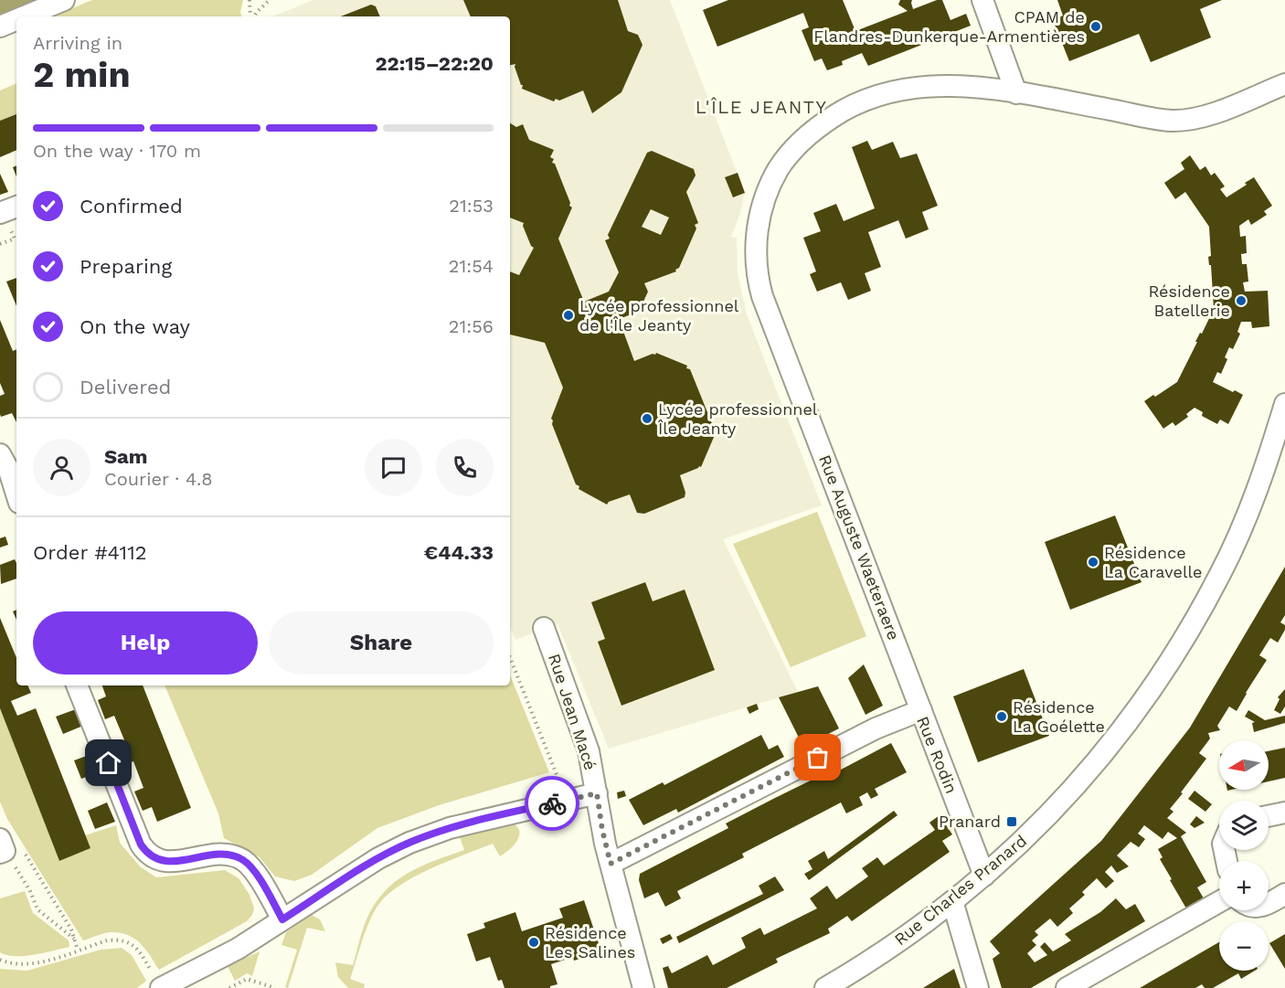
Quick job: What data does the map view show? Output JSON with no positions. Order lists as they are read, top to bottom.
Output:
{
  "streets": {
    "street": [
      "Rue Auguste Waeteraere",
      "Rue Jean Macé",
      "Rue Rodin",
      "Rue Charles Pranard"
    ]
  },
  "crossings": [
    ["Rue Auguste Waeteraere", "Rue Rodin"],
    ["Rue Jean Macé", "Rue Rodin"],
    ["Rue Rodin", "Rue Charles Pranard"]
  ],
  "districts": ["L'ÎLE JEANTY"],
  "places": {
    "other": [
      "CPAM de Flandres-Dunkerque-Armentières",
      "Résidence Batellerie",
      "Lycée professionnel de l'Île Jeanty",
      "Lycée professionnel Île Jeanty",
      "Résidence La Caravelle",
      "Résidence La Goélette",
      "Résidence Les Salines"
    ],
    "transit": ["Pranard"]
  },
  "north": "left",
  "page": {
    "heading": ["2 min", "Arriving in", "22:15–22:20"],
    "panel": [
      "Sam",
      "Courier · 4.8",
      "Order #4112",
      "€44.33"
    ],
    "bar": "On the way · 170 m",
    "list": [
      ["Confirmed", "21:53"],
      ["Preparing", "21:54"],
      ["On the way", "21:56"],
      "Delivered"
    ],
    "buttons": ["Help", "Share"],
    "map_buttons": ["+", "−"]
  }
}
